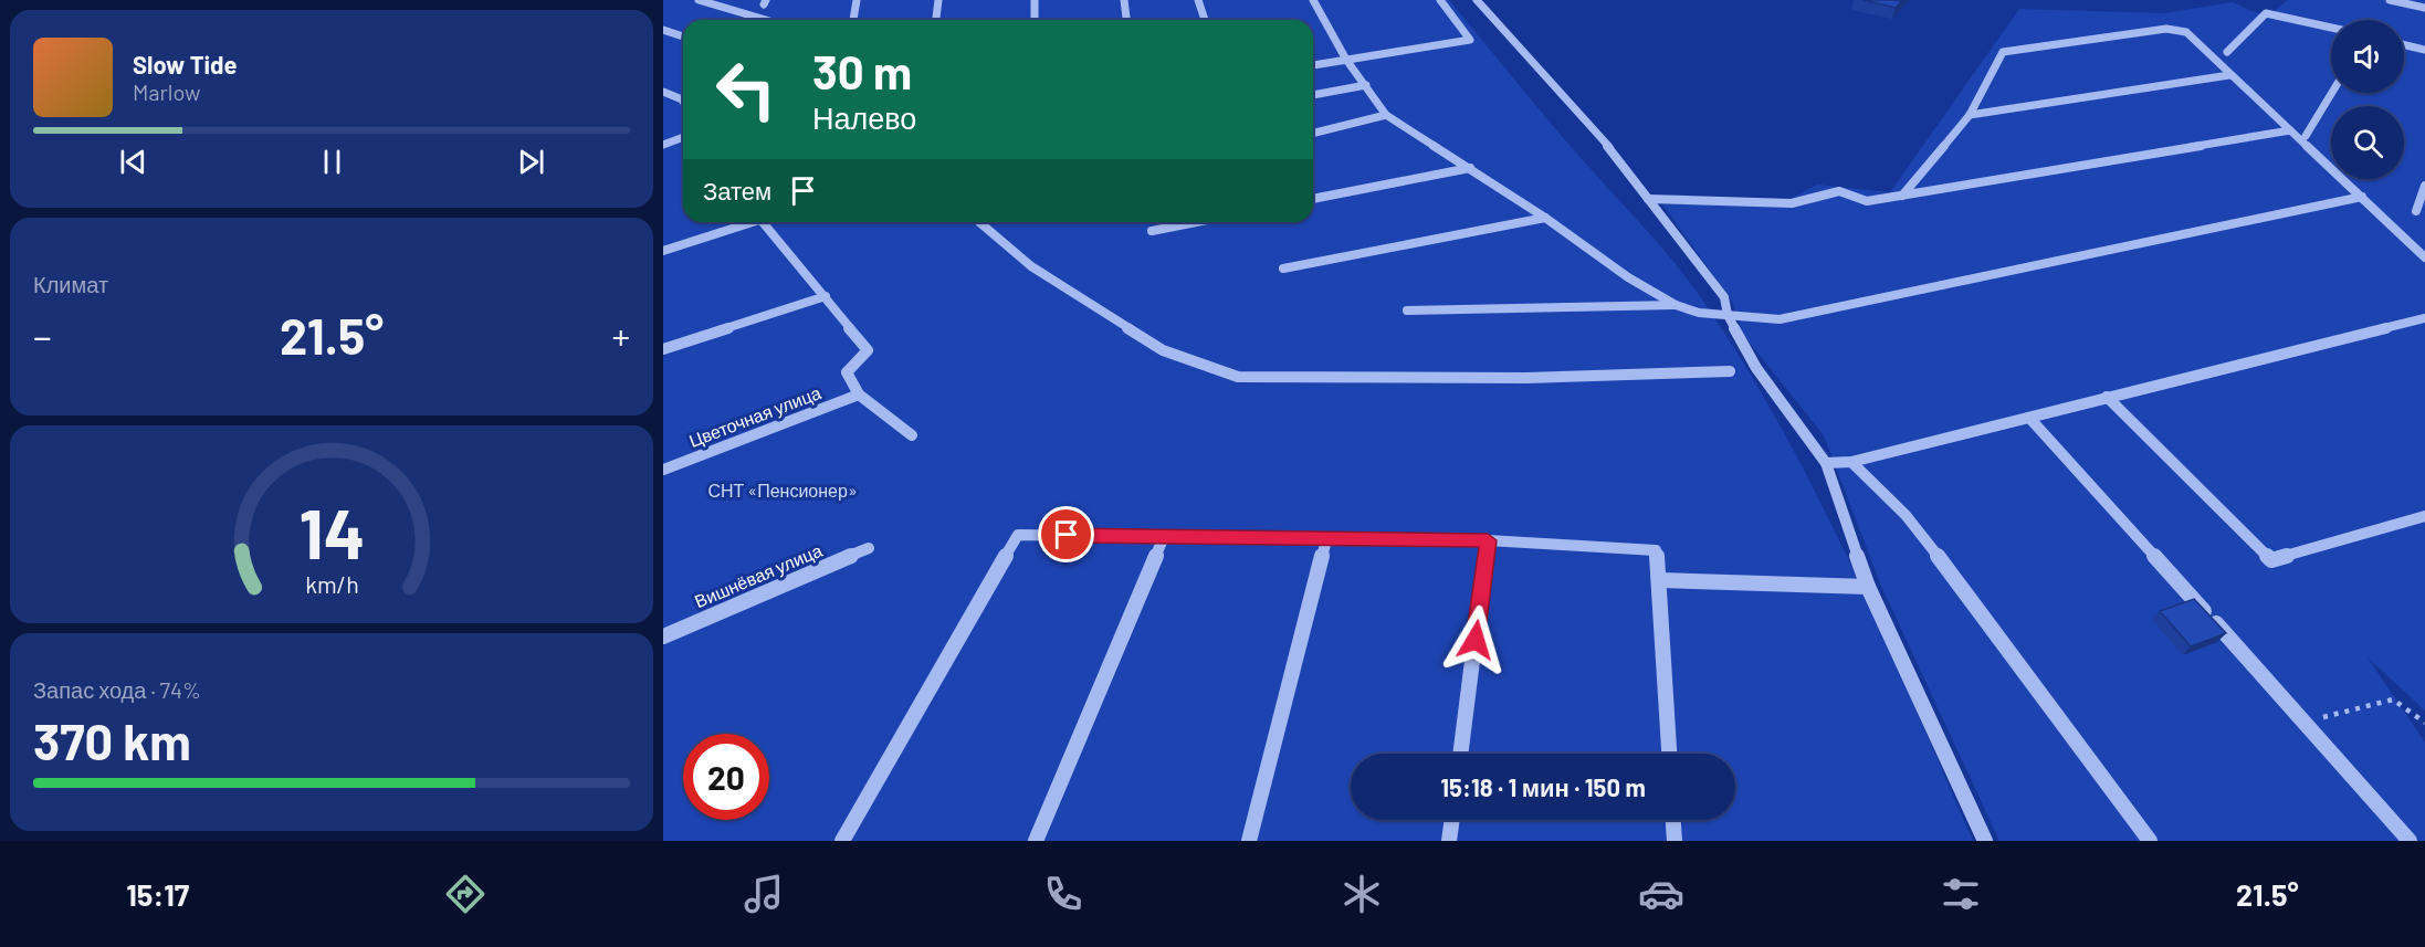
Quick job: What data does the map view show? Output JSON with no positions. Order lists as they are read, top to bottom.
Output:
{
  "streets": {
    "street": ["Цветочная улица", "Вишнёвая улица"]
  },
  "parks": ["СНТ «Пенсионер»"],
  "page": {
    "turn": ["30 m", "Налево"],
    "song": ["Slow Tide", "Marlow"],
    "then": "Затем",
    "tile": [
      "Климат",
      ["Запас хода · 74%", "370 km"]
    ],
    "heat": ["−", "21.5°", "+"],
    "limit": "20",
    "trip": "15:18 · 1 мин · 150 m",
    "tabs": ["15:17", "21.5°"],
    "gauge": ["14", "km/h"]
  }
}
